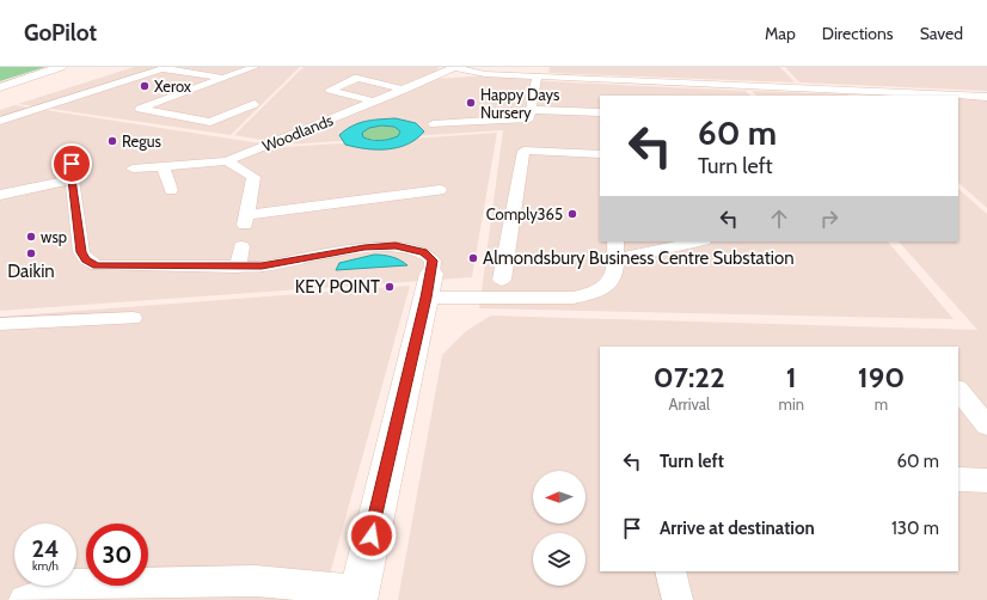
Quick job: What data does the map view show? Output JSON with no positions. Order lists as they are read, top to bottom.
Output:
{
  "streets": {
    "lane": ["Woodlands"]
  },
  "places": [
    "Xerox",
    "Happy Days Nursery",
    "Regus",
    "Comply365",
    "wsp",
    "Daikin",
    "Almondsbury Business Centre Substation",
    "KEY POINT"
  ],
  "north": "left",
  "page": {
    "header": "GoPilot",
    "nav": ["Map", "Directions", "Saved"],
    "turn": ["60 m", "Turn left"],
    "eta": [
      "07:22",
      "Arrival",
      "1",
      "min",
      "190",
      "m"
    ],
    "list": [
      {
        "name": "Turn left",
        "value": "60 m"
      },
      {
        "name": "Arrive at destination",
        "value": "130 m"
      }
    ],
    "speed": "24 km/h",
    "limit": "30"
  }
}
